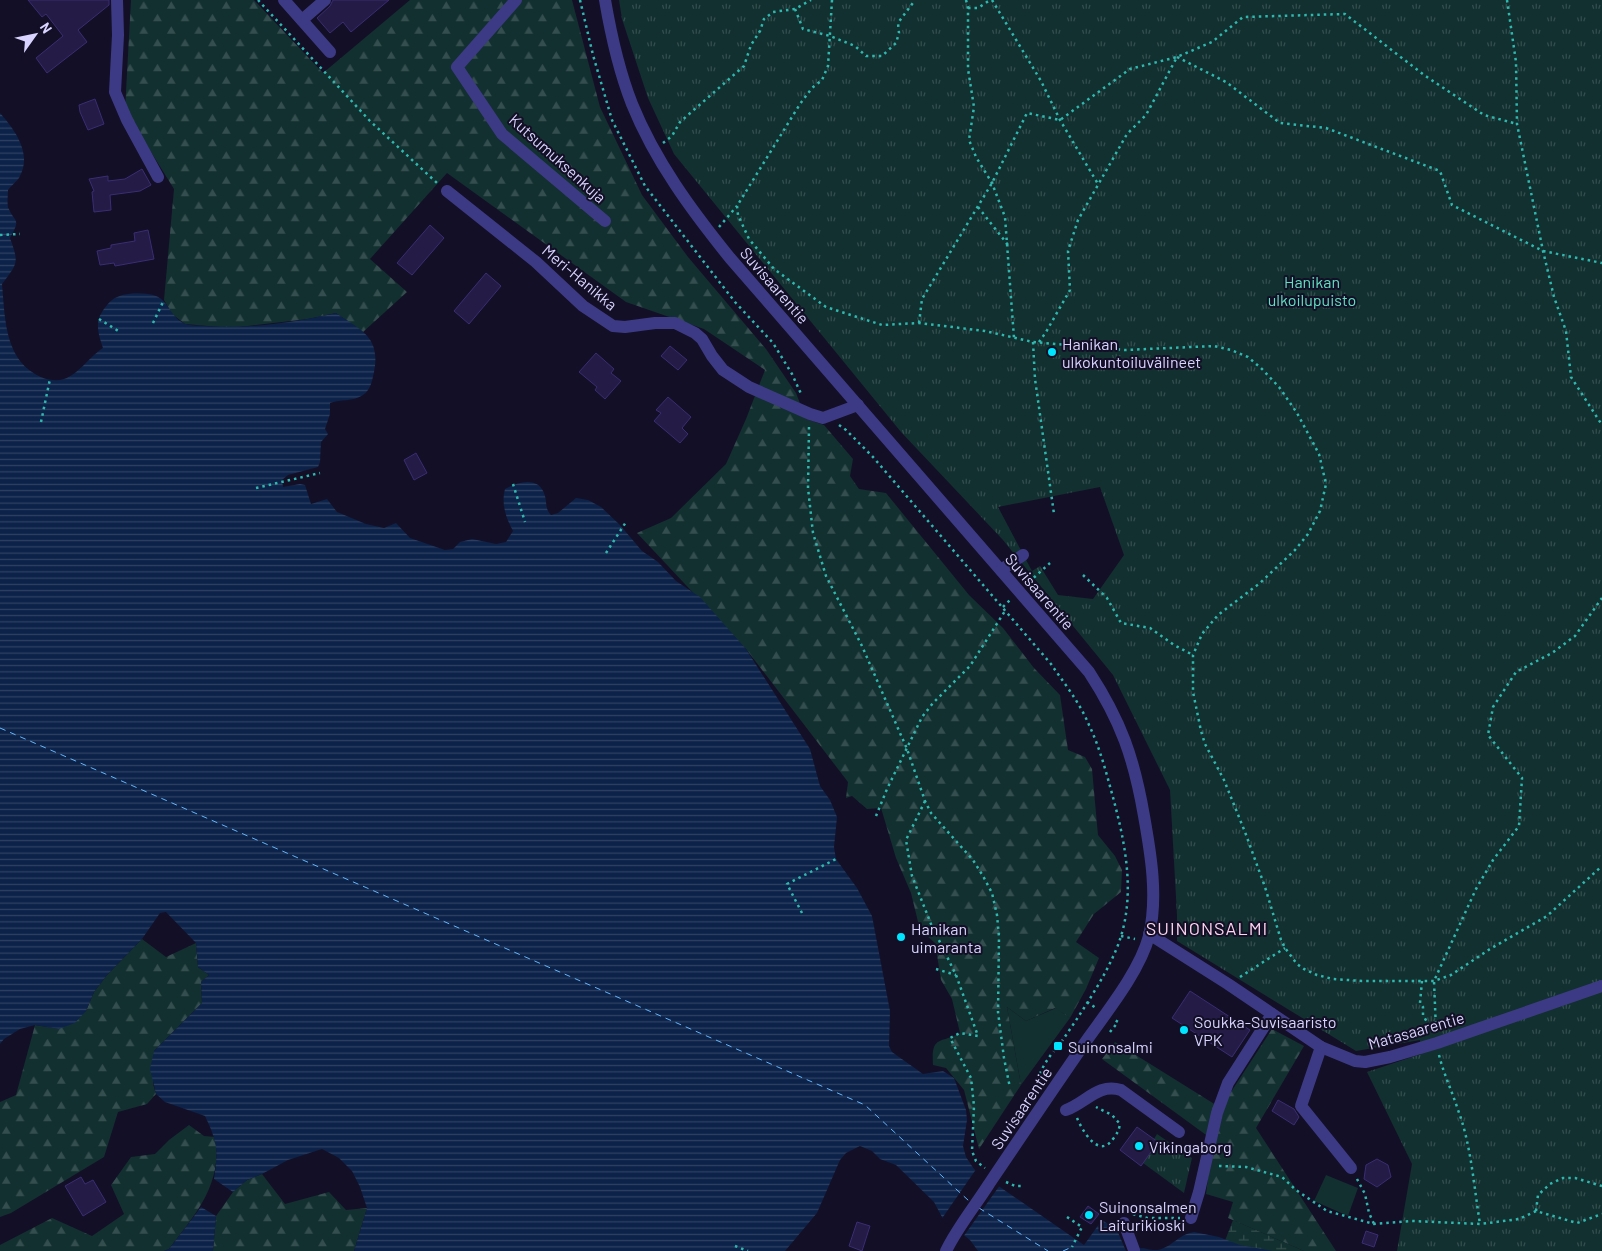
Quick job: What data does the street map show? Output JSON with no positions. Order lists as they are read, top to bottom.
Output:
{
  "streets": {
    "street": [
      "Kutsumuksenkuja",
      "Meri-Hanikka",
      "Suvisaarentie",
      "Matasaarentie"
    ]
  },
  "crossings": [
    ["Suvisaarentie", "Matasaarentie"]
  ],
  "districts": ["SUINONSALMI"],
  "parks": ["Hanikan ulkoilupuisto"],
  "places": {
    "other": [
      "Hanikan ulkokuntoiluvälineet",
      "Hanikan uimaranta",
      "Soukka-Suvisaaristo VPK",
      "Vikingaborg",
      "Suinonsalmen Laiturikioski"
    ],
    "transit": ["Suinonsalmi"]
  },
  "north": "top right"
}
